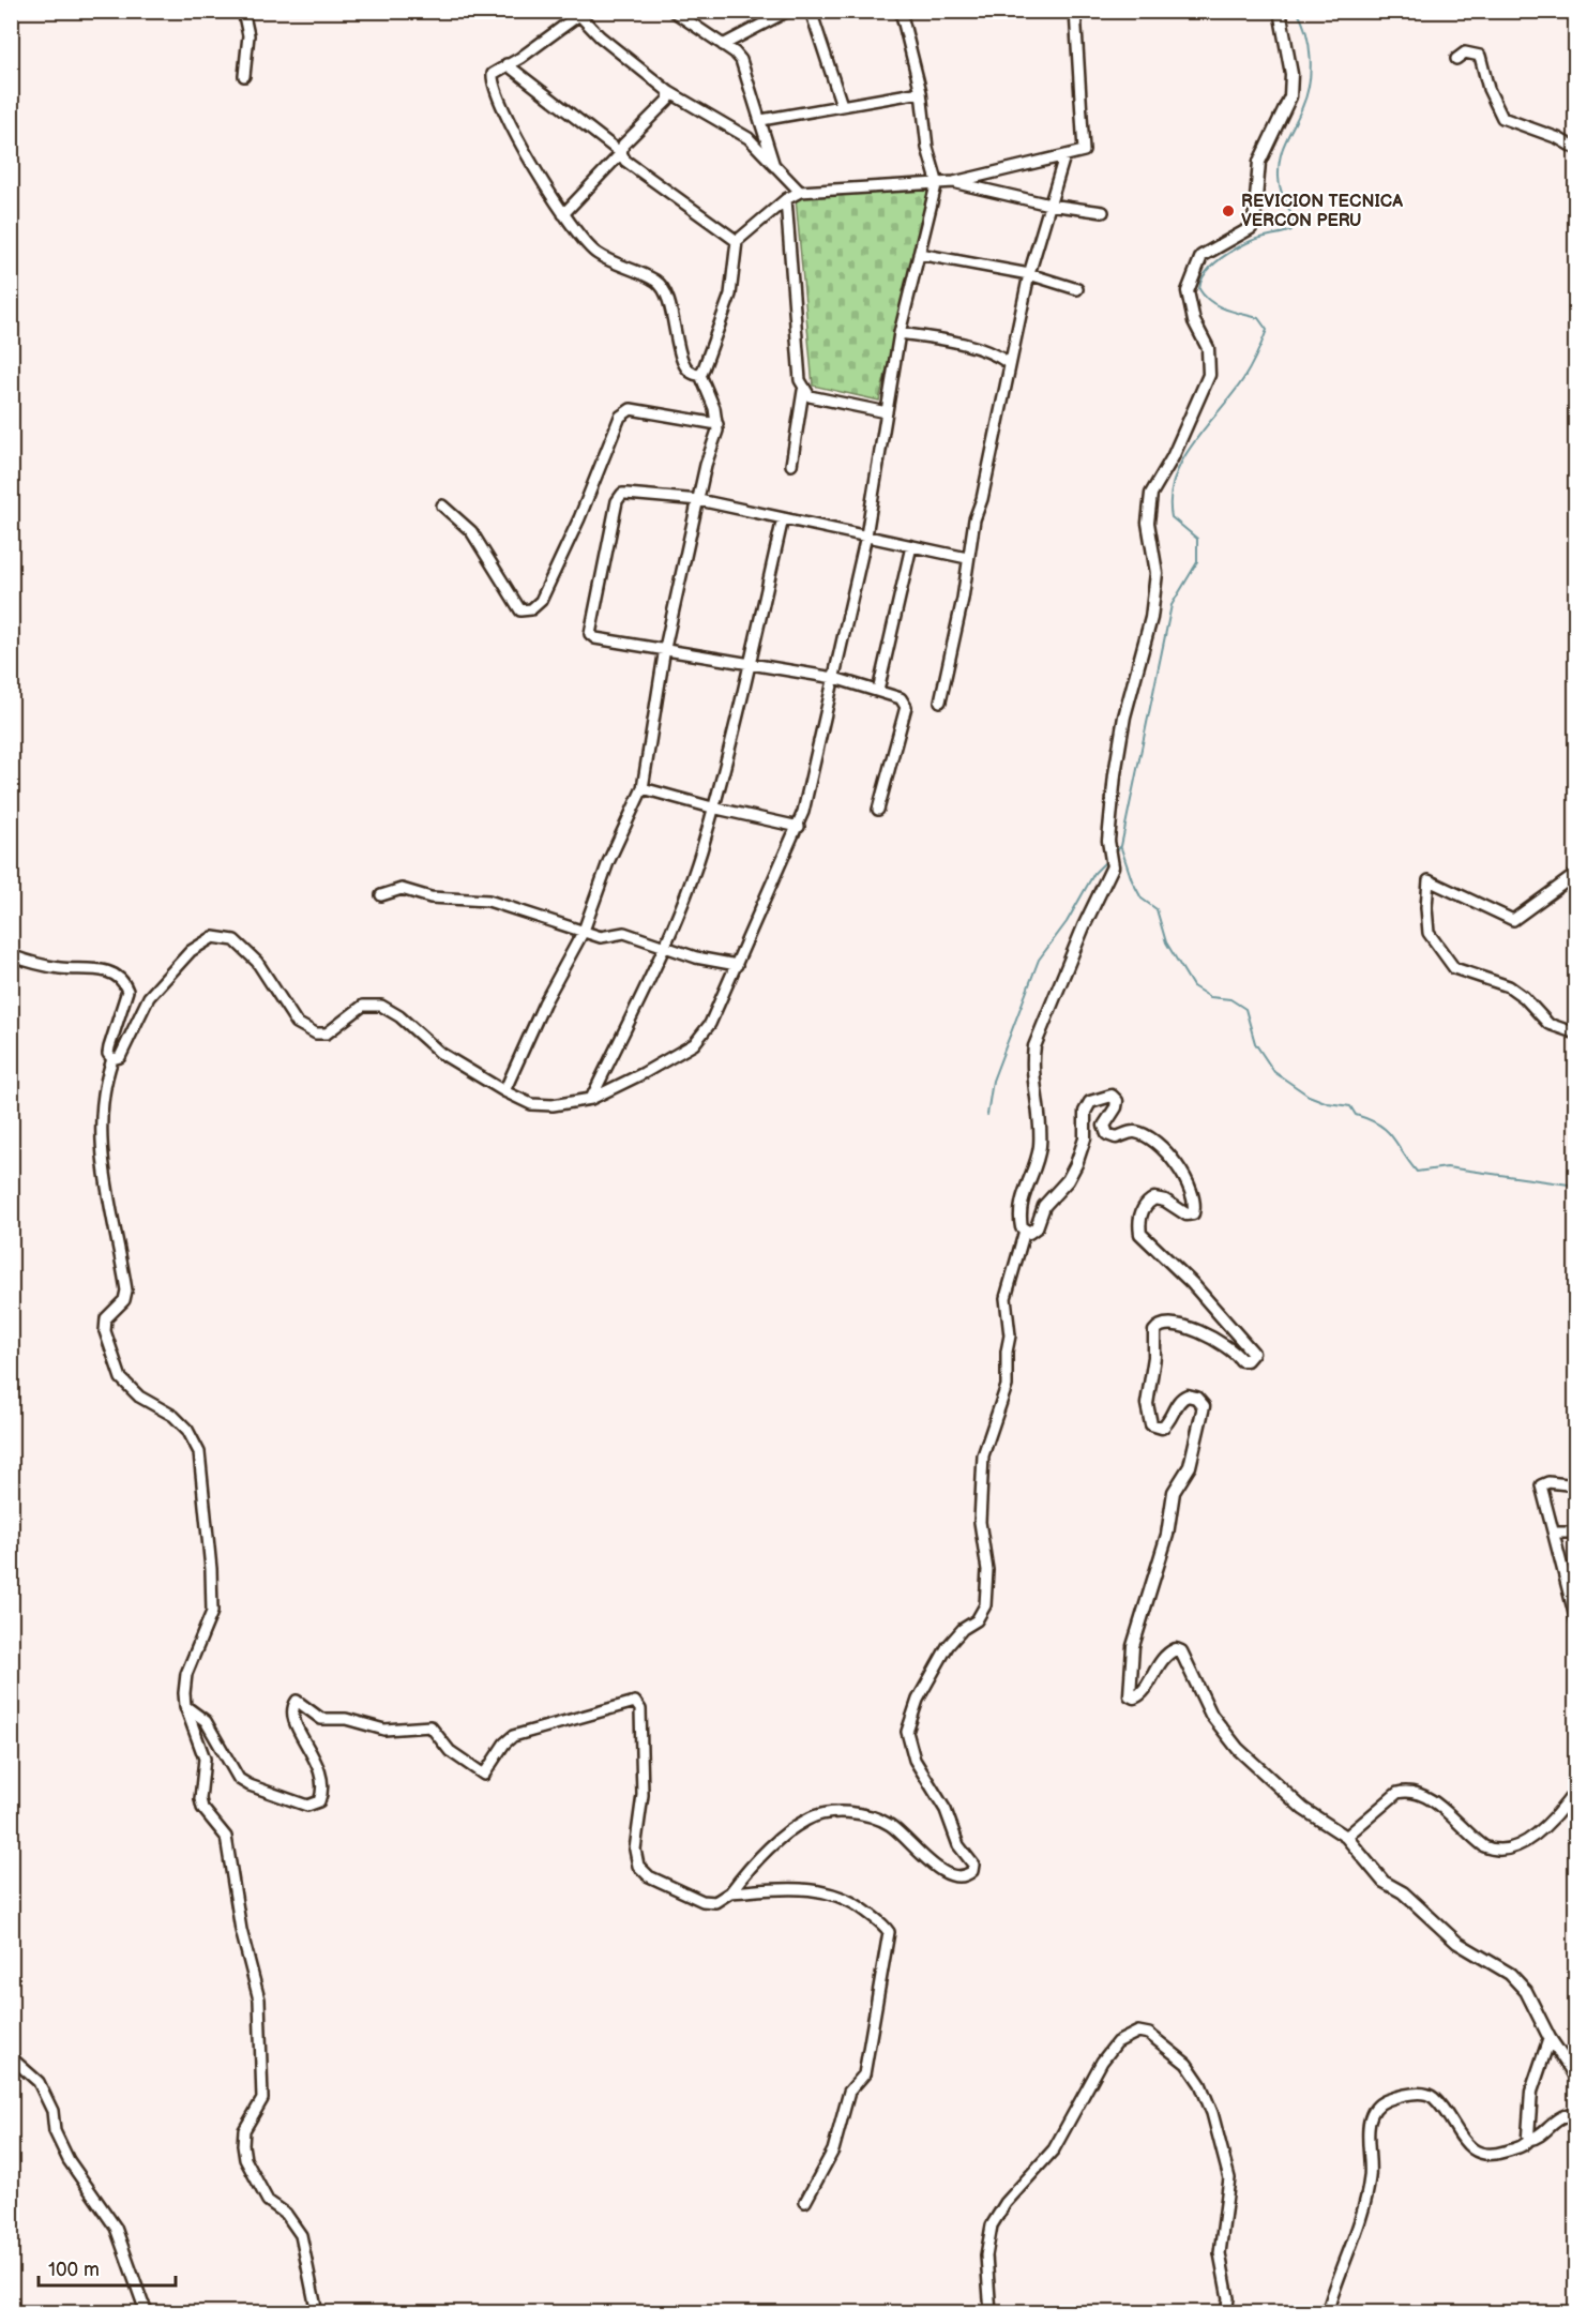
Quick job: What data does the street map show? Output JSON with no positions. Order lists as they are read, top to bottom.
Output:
{
  "places": ["REVICION TECNICA VERCON PERU"],
  "scale_bar": "100 m"
}
